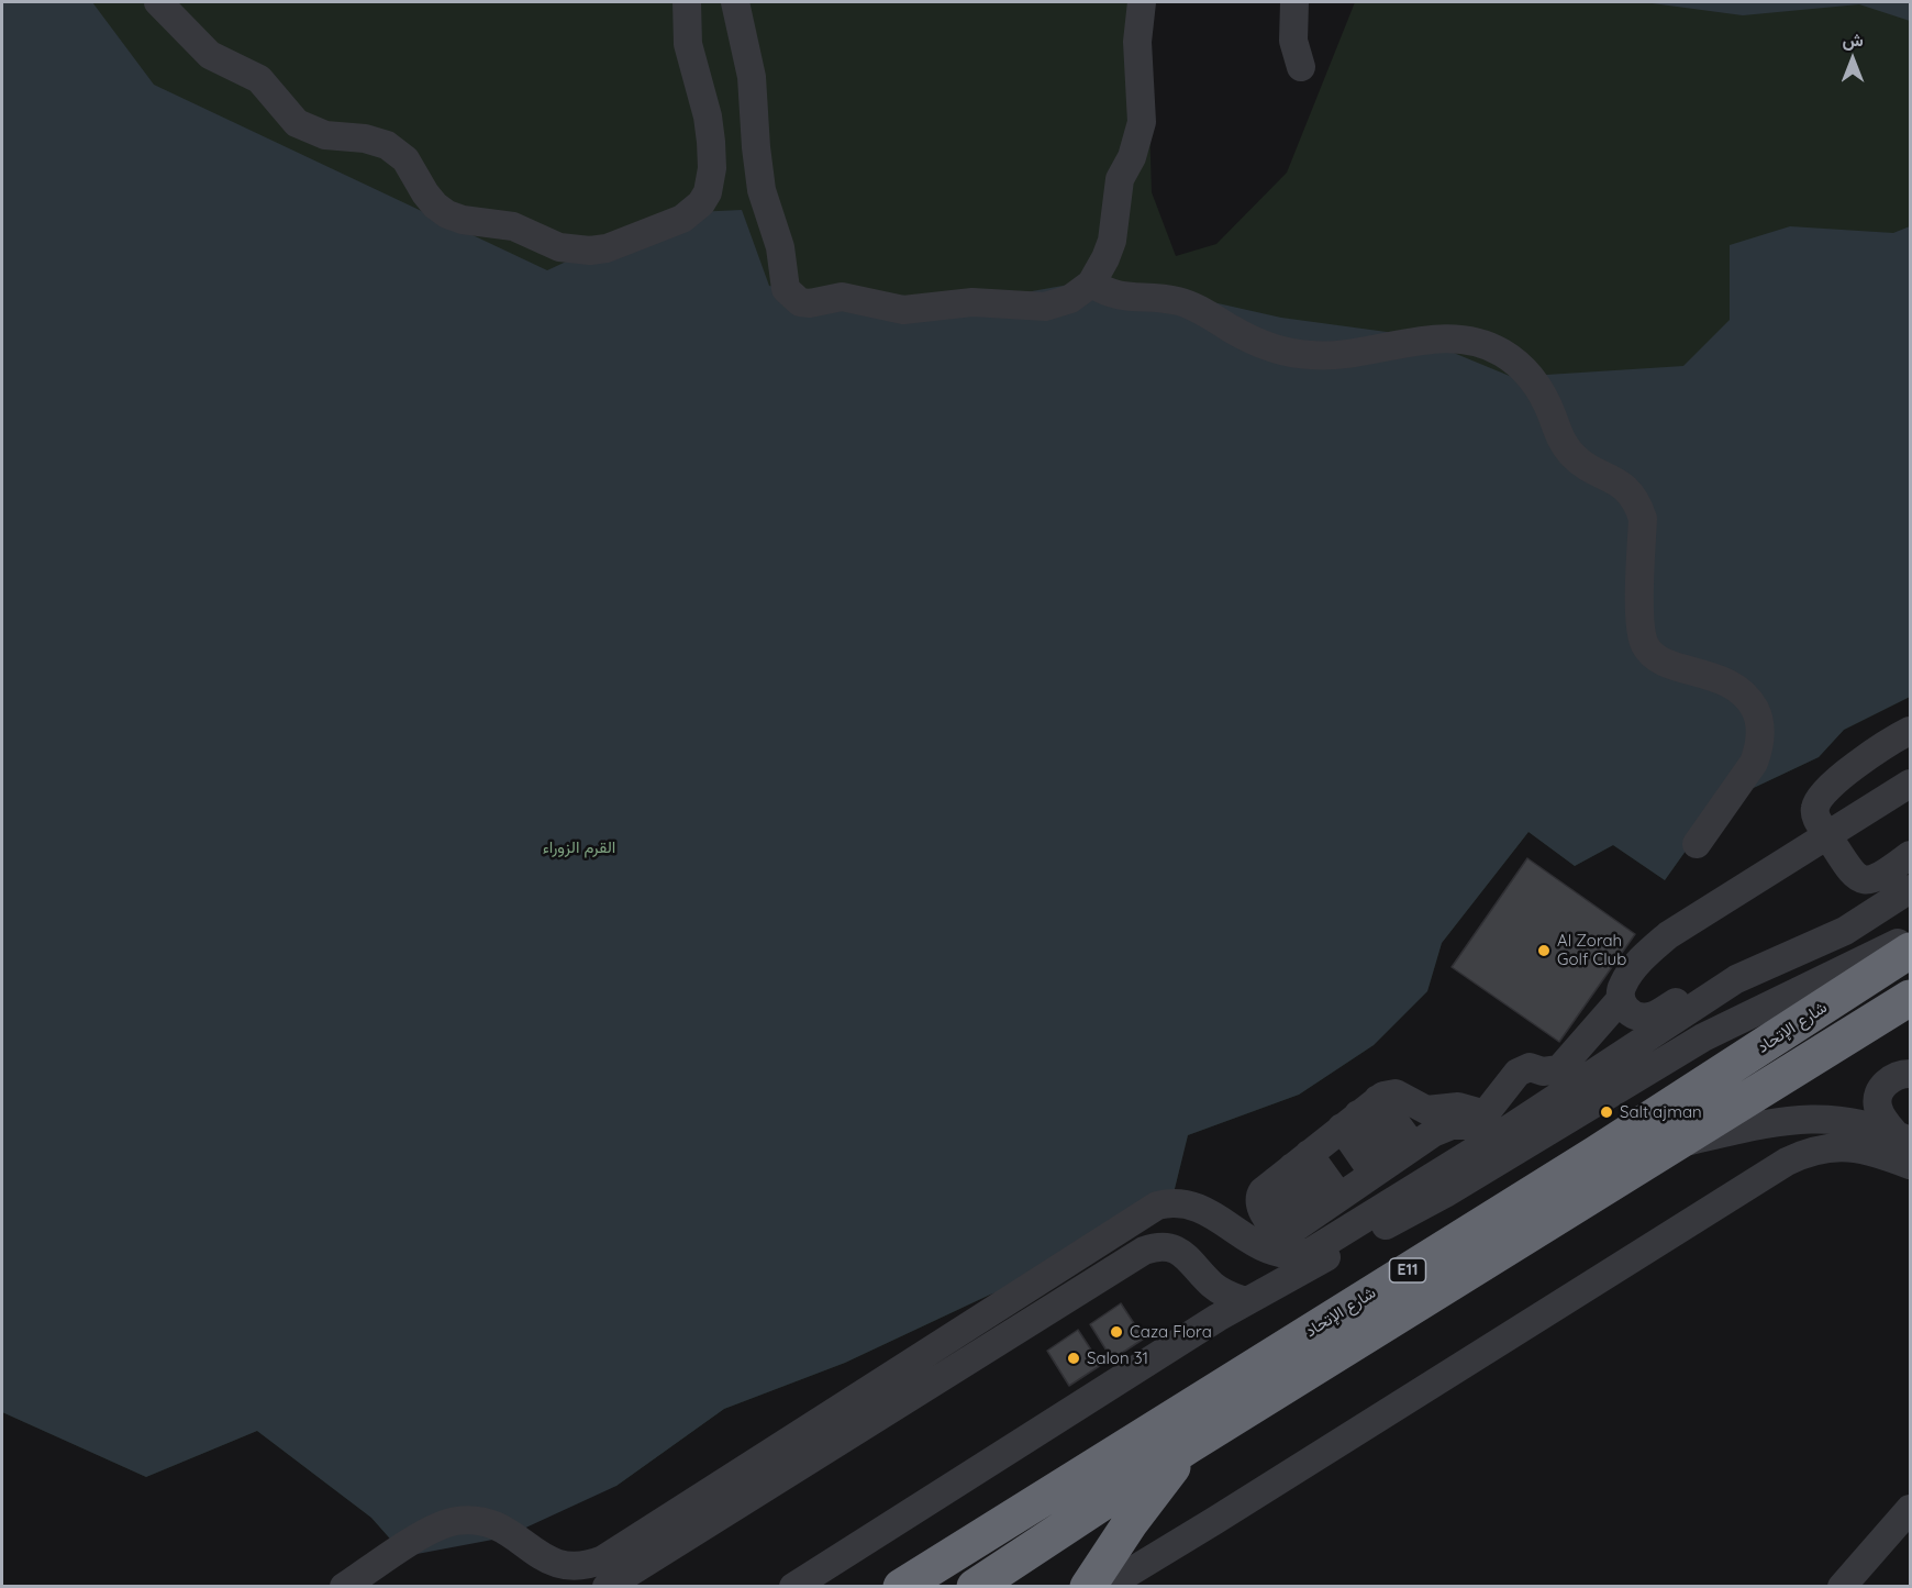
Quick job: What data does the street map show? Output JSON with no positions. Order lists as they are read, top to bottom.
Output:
{
  "streets": {
    "highway": ["شارع الإتحاد", "E11"]
  },
  "parks": ["القرم الزوراء"],
  "places": [
    "Al Zorah Golf Club",
    "Salt ajman",
    "Caza Flora",
    "Salon 31"
  ],
  "north": "top"
}
